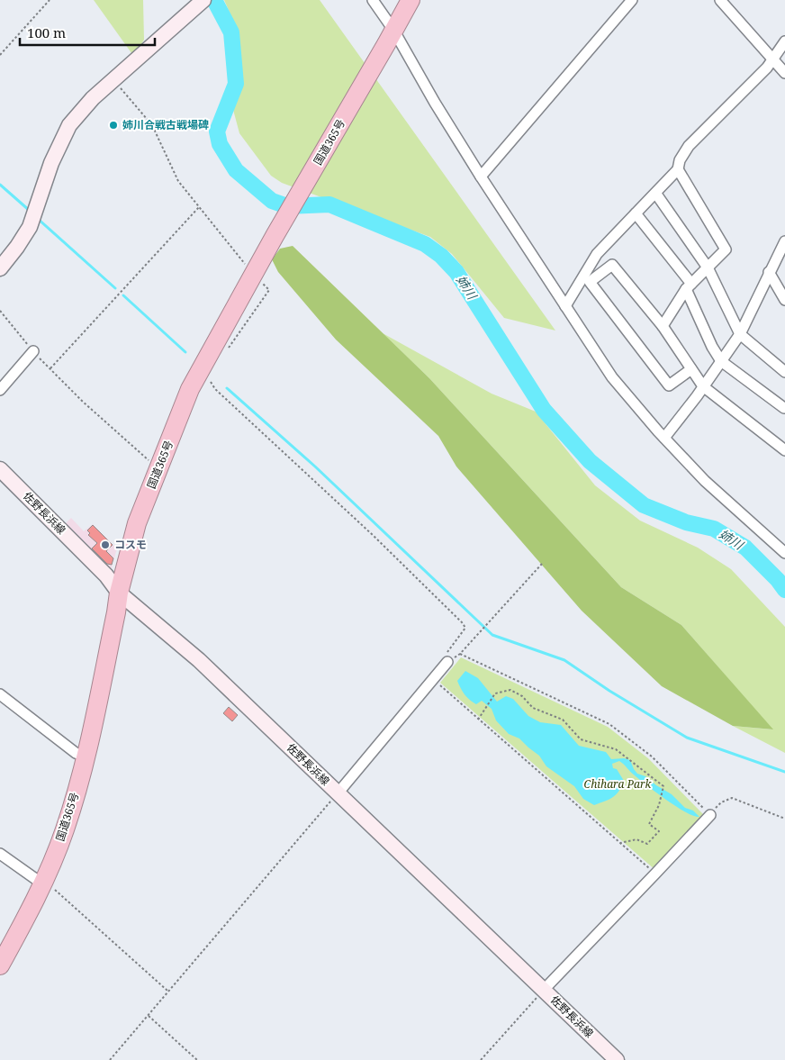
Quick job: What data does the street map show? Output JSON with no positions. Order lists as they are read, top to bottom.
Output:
{
  "streets": {
    "highway": ["国道365号"],
    "main road": ["佐野長浜線"]
  },
  "crossings": [
    ["国道365号", "佐野長浜線"]
  ],
  "water": ["姉川"],
  "parks": ["Chihara Park"],
  "places": ["姉川合戦古戦場碑", "コスモ"],
  "scale_bar": "100 m"
}
